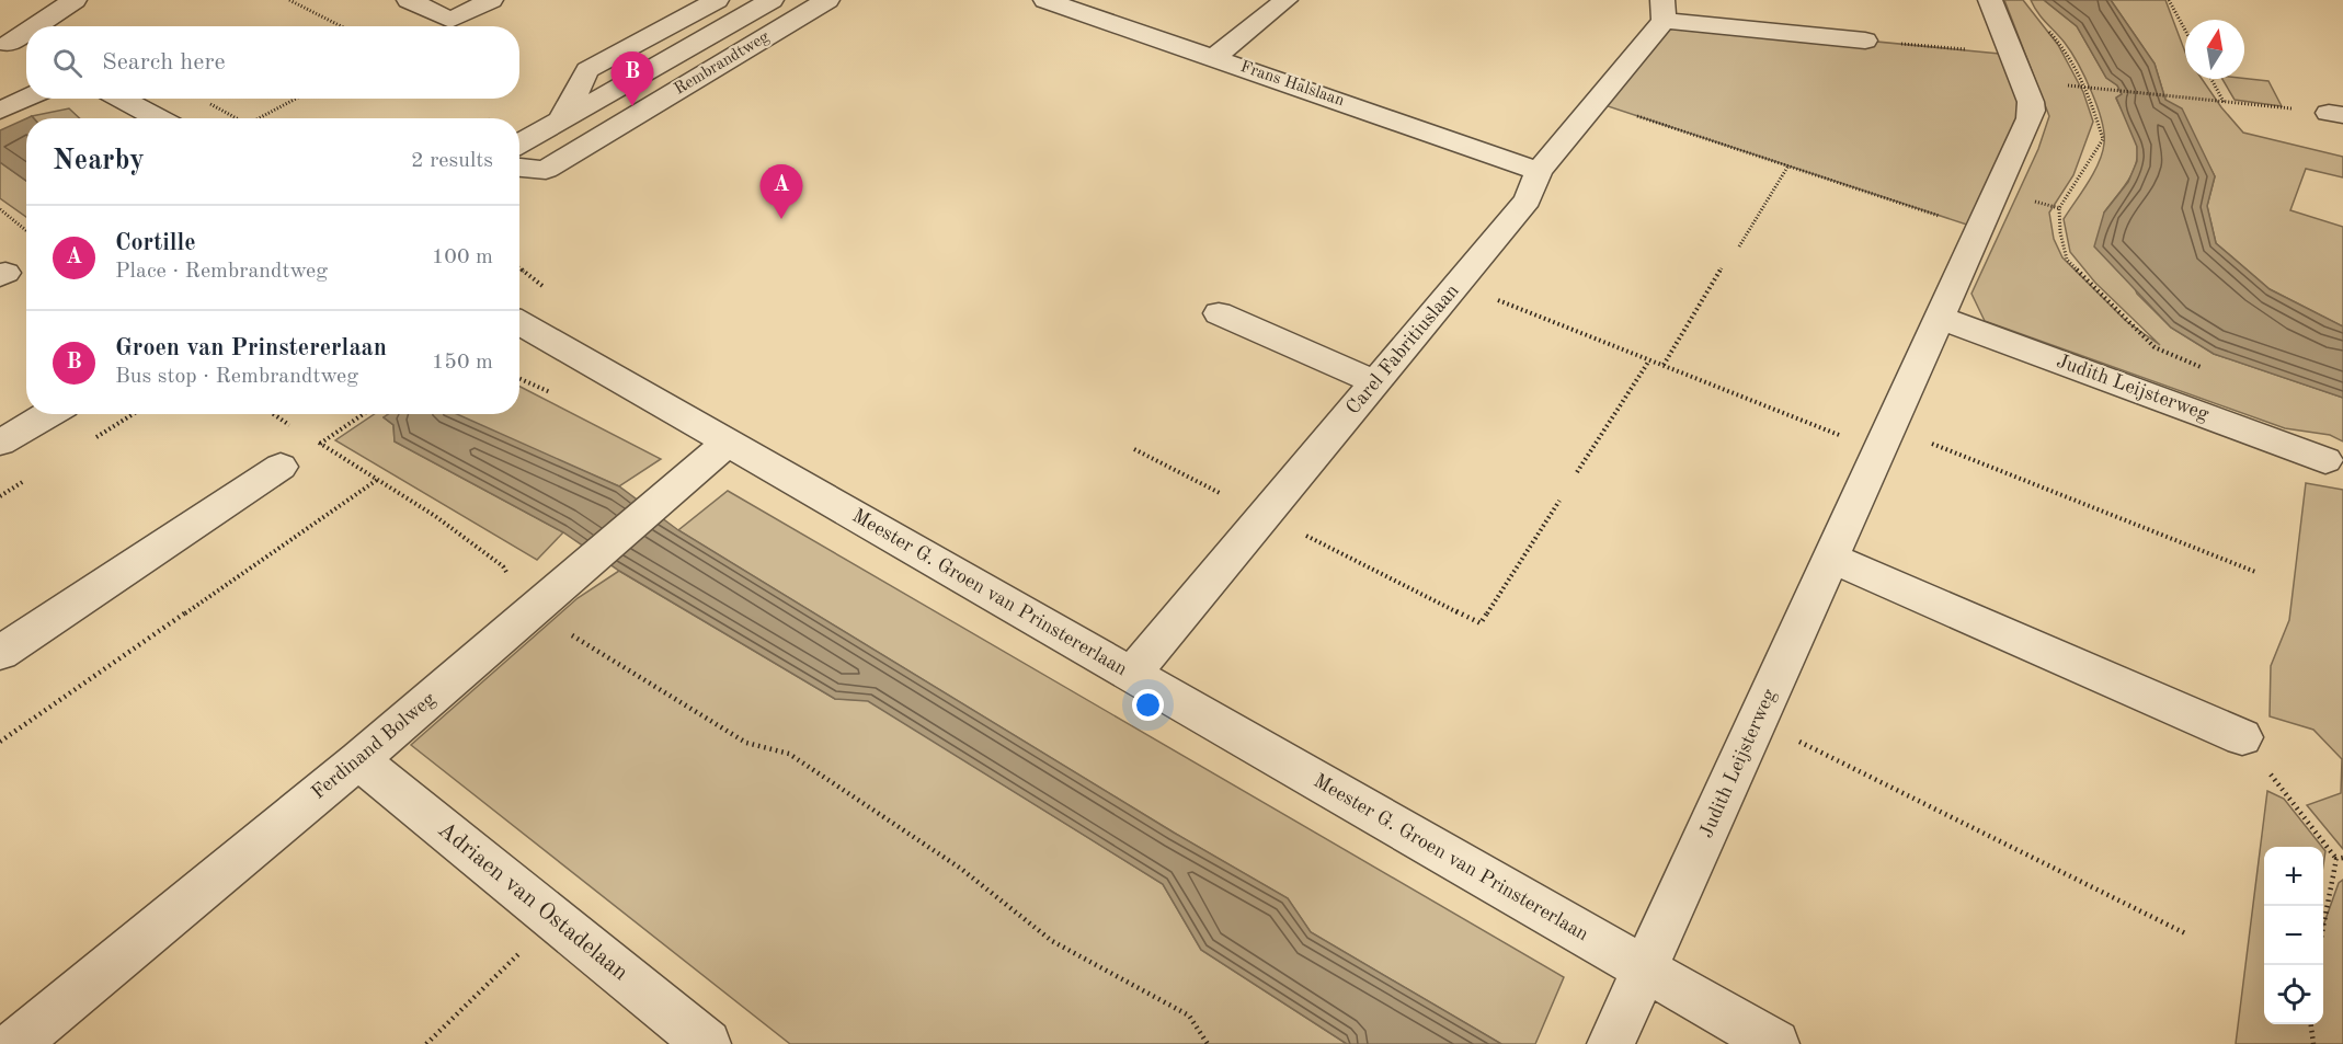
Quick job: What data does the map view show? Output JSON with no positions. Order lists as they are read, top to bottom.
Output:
{
  "streets": {
    "street": [
      "Rembrandtweg",
      "Frans Halslaan",
      "Carel Fabritiuslaan",
      "Judith Leijsterweg",
      "Meester G. Groen van Prinstererlaan",
      "Ferdinand Bolweg",
      "Adriaen van Ostadelaan"
    ]
  },
  "crossings": [
    ["Frans Halslaan", "Carel Fabritiuslaan"],
    ["Carel Fabritiuslaan", "Meester G. Groen van Prinstererlaan"],
    ["Judith Leijsterweg", "Meester G. Groen van Prinstererlaan"],
    ["Meester G. Groen van Prinstererlaan", "Ferdinand Bolweg"],
    ["Ferdinand Bolweg", "Adriaen van Ostadelaan"]
  ],
  "north": "top",
  "page": {
    "search": "Search here",
    "pins": ["B", "A"],
    "heading": ["Nearby", "2 results"],
    "list": [
      {
        "mark": "A",
        "name": "Cortille",
        "note": "Place · Rembrandtweg",
        "value": "100 m"
      },
      {
        "mark": "B",
        "name": "Groen van Prinstererlaan",
        "note": "Bus stop · Rembrandtweg",
        "value": "150 m"
      }
    ],
    "map_buttons": ["+", "−"]
  }
}
